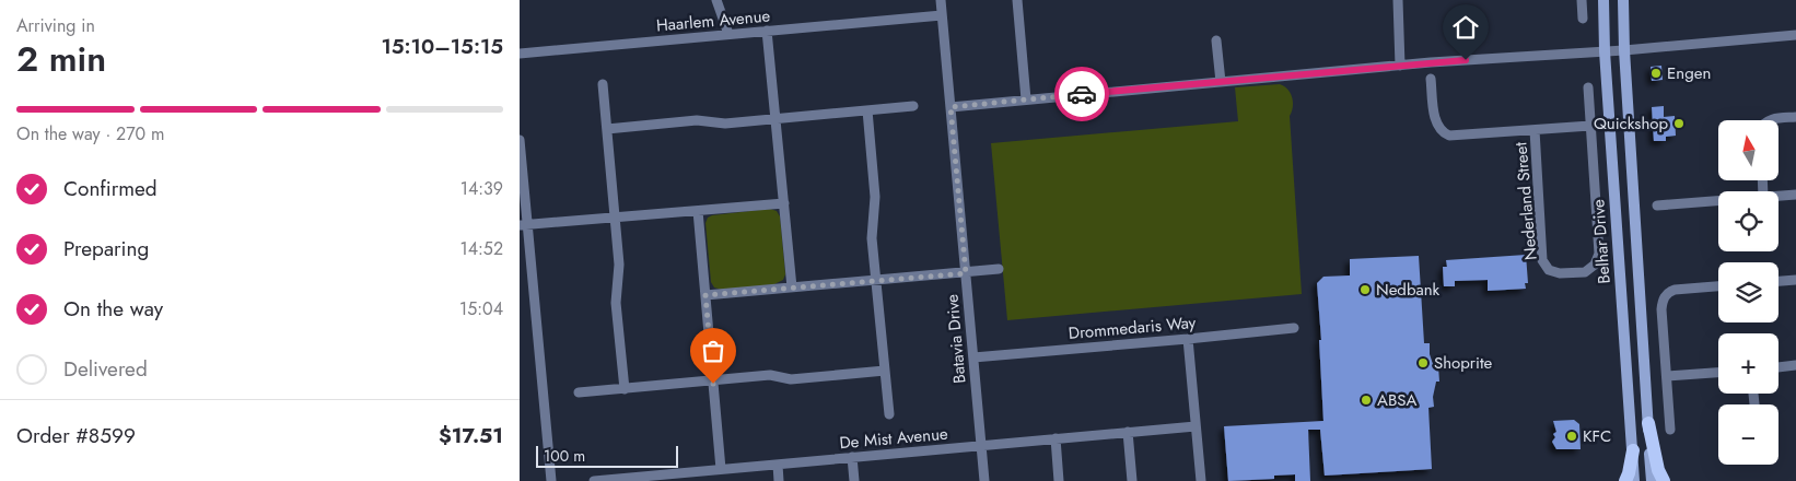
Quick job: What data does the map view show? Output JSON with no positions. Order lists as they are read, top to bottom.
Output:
{
  "streets": {
    "main road": ["Belhar Drive"],
    "street": [
      "Haarlem Avenue",
      "Nederland Street",
      "Drommedaris Way",
      "Batavia Drive",
      "De Mist Avenue"
    ]
  },
  "crossings": [
    ["Haarlem Avenue", "Batavia Drive"],
    ["Drommedaris Way", "Batavia Drive"],
    ["Batavia Drive", "De Mist Avenue"]
  ],
  "places": [
    "Engen",
    "Quickshop",
    "Nedbank",
    "Shoprite",
    "ABSA",
    "KFC"
  ],
  "scale_bar": "100 m",
  "north": "top",
  "page": {
    "heading": ["2 min", "Arriving in", "15:10–15:15"],
    "panel": ["Order #8599", "$17.51"],
    "bar": "On the way · 270 m",
    "map_buttons": ["+", "−"],
    "list": [
      ["Confirmed", "14:39"],
      ["Preparing", "14:52"],
      ["On the way", "15:04"],
      "Delivered"
    ],
    "scale": "100 m"
  }
}
